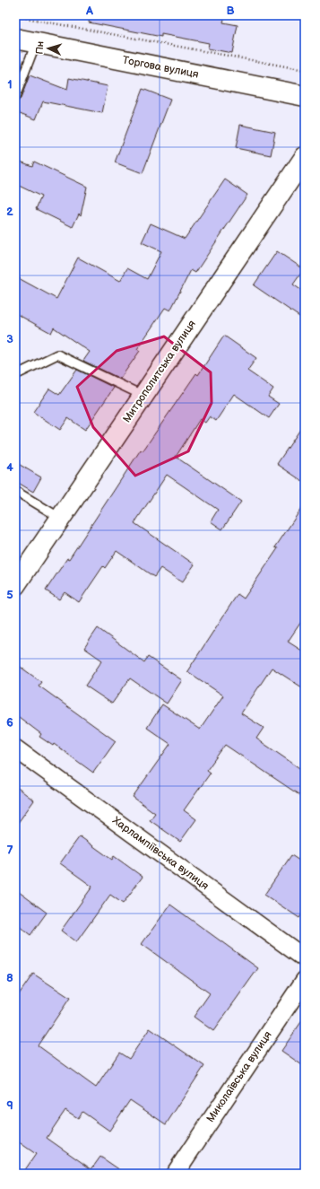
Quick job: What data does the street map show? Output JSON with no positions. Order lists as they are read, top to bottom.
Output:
{
  "streets": {
    "street": [
      "Торгова вулиця",
      "Митрополитська вулиця",
      "Харлампіївська вулиця",
      "Миколаївська вулиця"
    ]
  },
  "north": "left",
  "grid": {
    "columns": ["A", "B"],
    "rows": [
      "1",
      "2",
      "3",
      "4",
      "5",
      "6",
      "7",
      "8",
      "9"
    ]
  }
}
